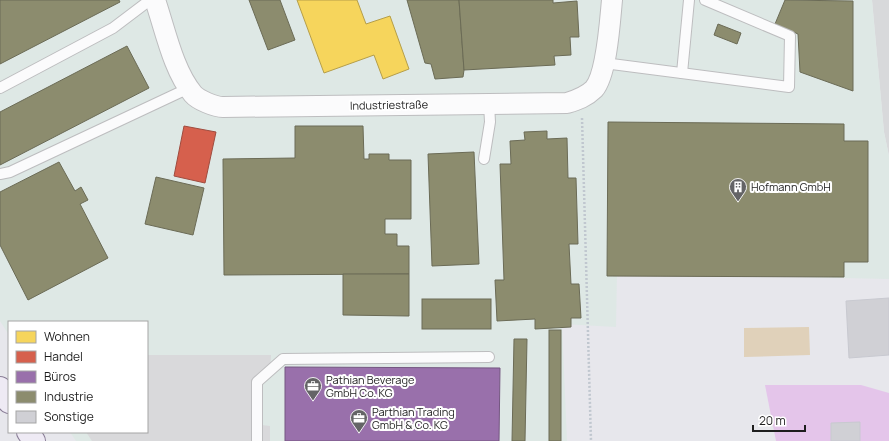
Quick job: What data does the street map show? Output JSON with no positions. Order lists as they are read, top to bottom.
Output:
{
  "streets": {
    "street": ["Industriestraße"]
  },
  "places": {
    "building": ["Hofmann GmbH"],
    "office": ["Pathian Beverage GmbH Co. KG", "Parthian Trading GmbH & Co. KG"]
  },
  "legend": [
    "Wohnen",
    "Handel",
    "Büros",
    "Industrie",
    "Sonstige"
  ],
  "scale_bar": "20 m"
}
